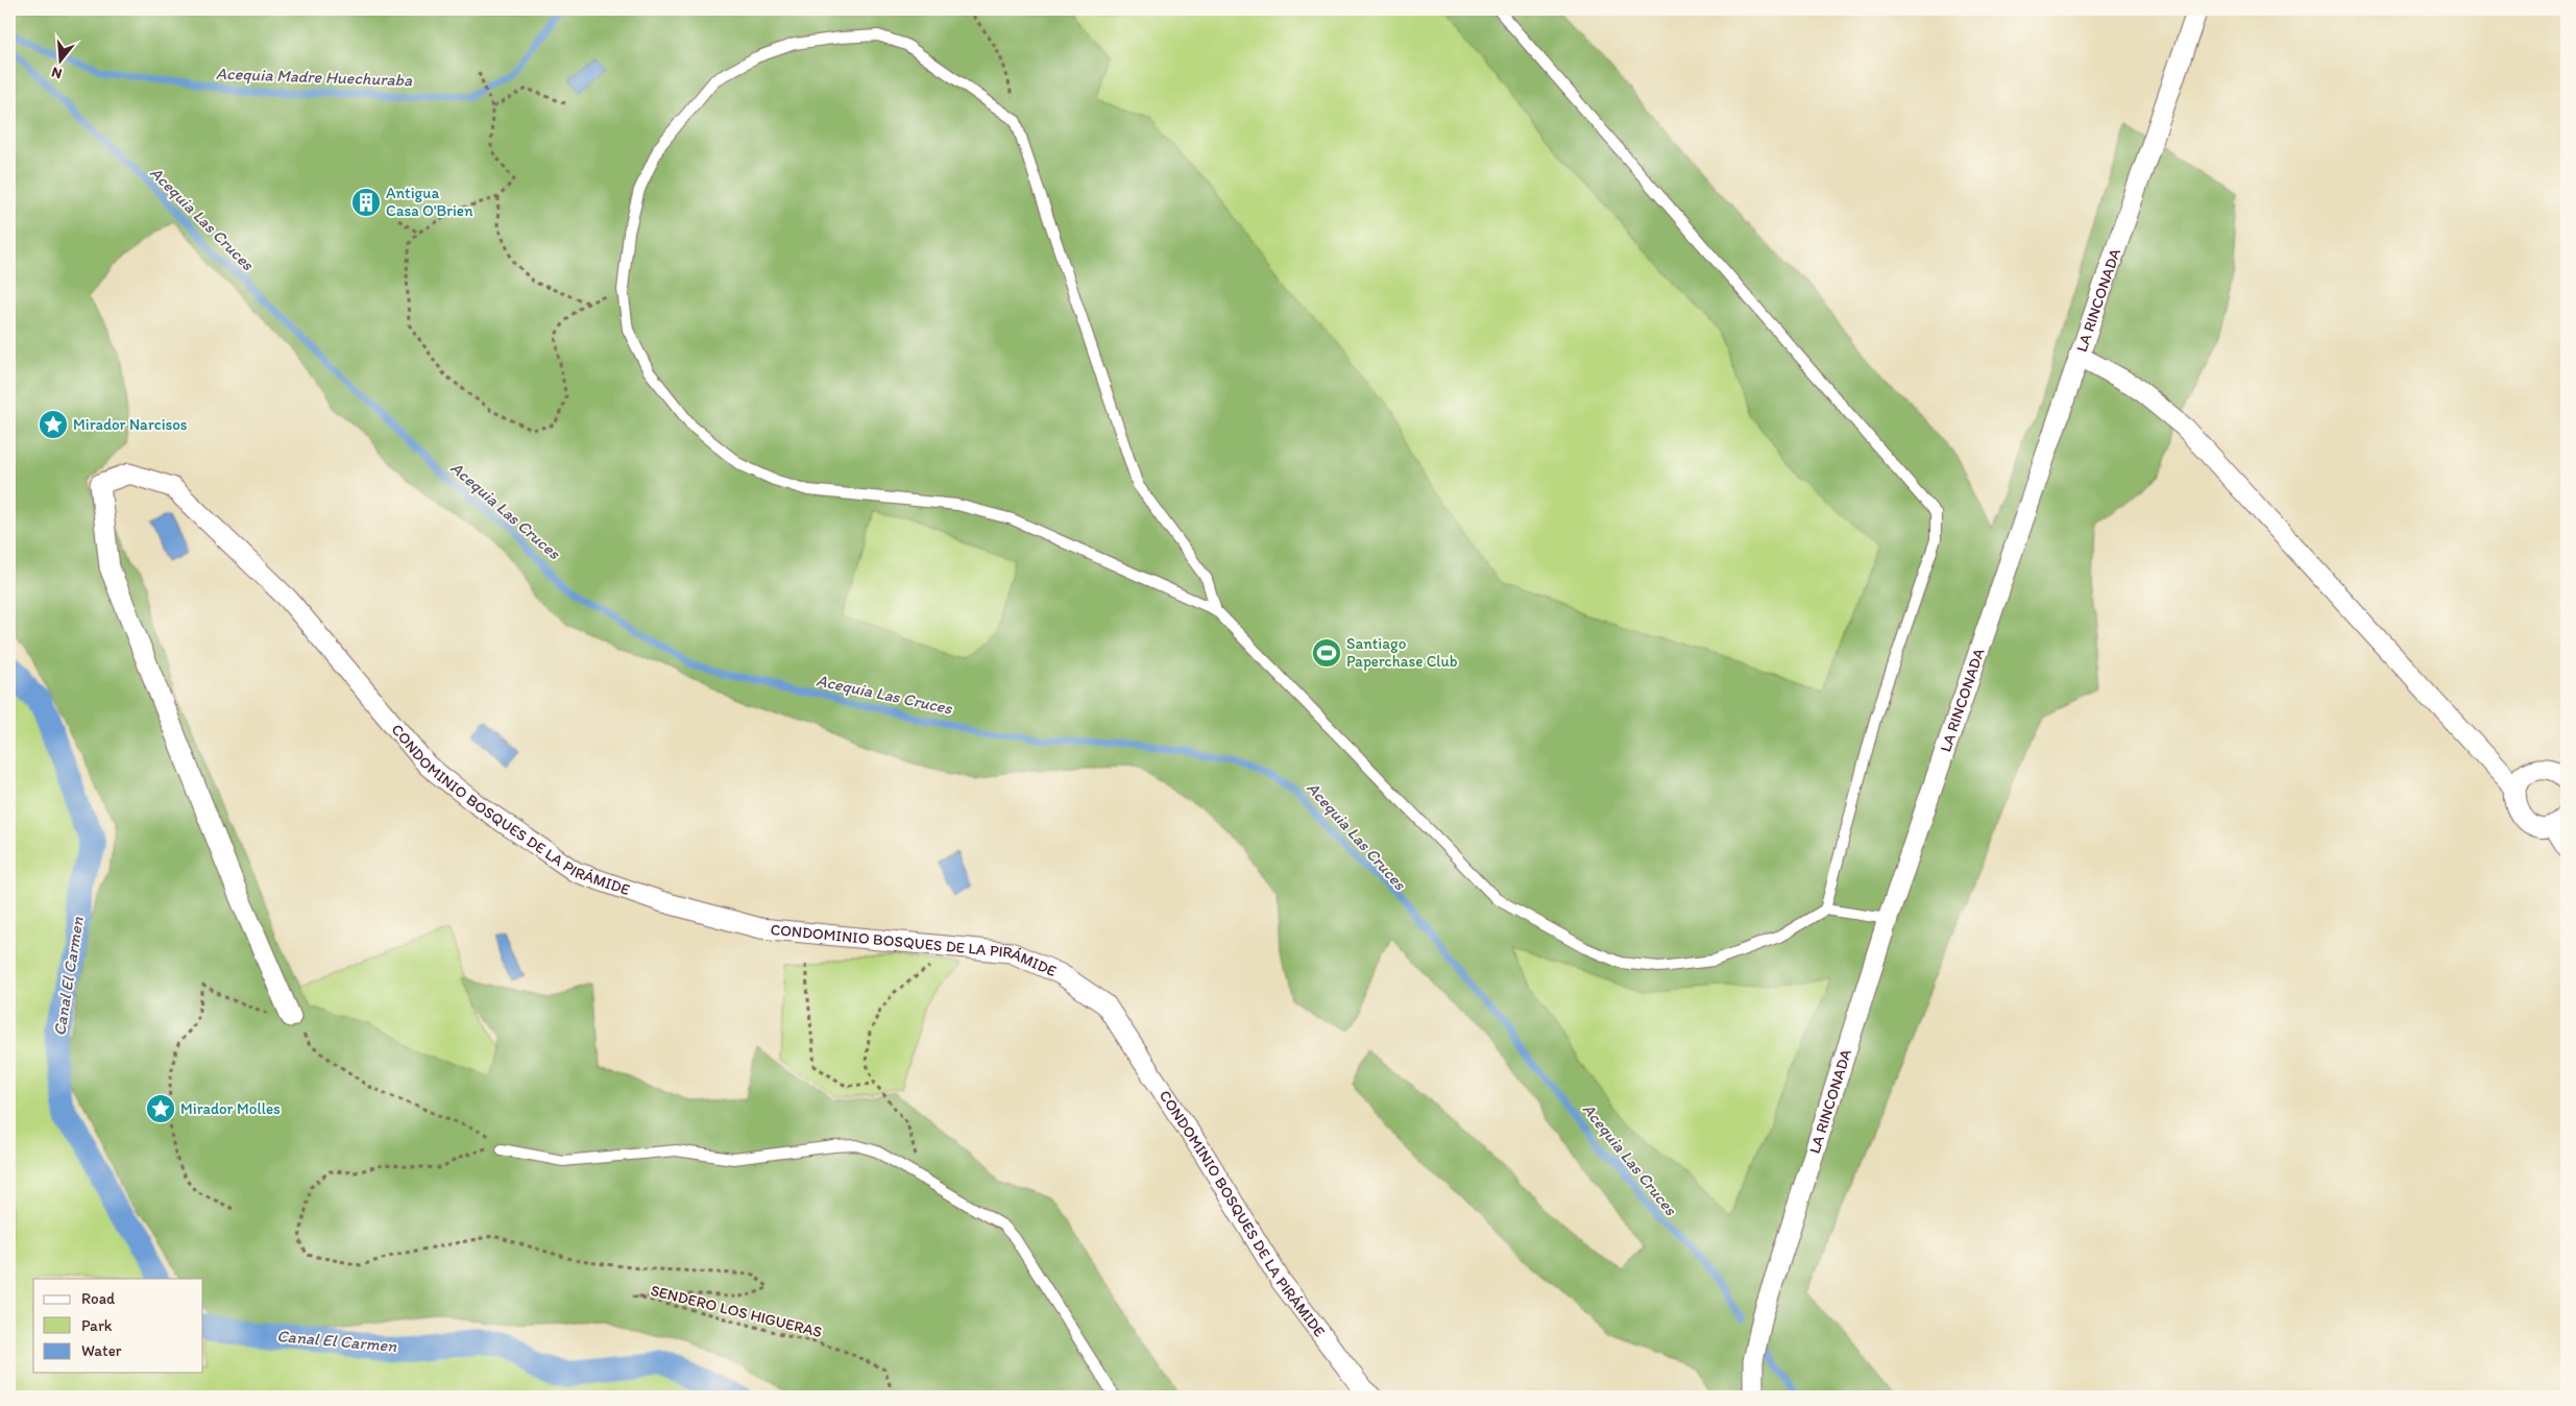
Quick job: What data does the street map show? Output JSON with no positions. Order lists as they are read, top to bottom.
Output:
{
  "streets": {
    "street": ["LA RINCONADA", "CONDOMINIO BOSQUES DE LA PIRÁMIDE"],
    "path": ["SENDERO LOS HIGUERAS"]
  },
  "water": ["Acequia Madre Huechuraba", "Acequia Las Cruces", "Canal El Carmen"],
  "places": {
    "building": ["Antigua Casa O'Brien"],
    "place": ["Mirador Narcisos", "Mirador Molles"],
    "sports": ["Santiago Paperchase Club"]
  },
  "legend": ["Road", "Park", "Water"],
  "north": "bottom"
}
